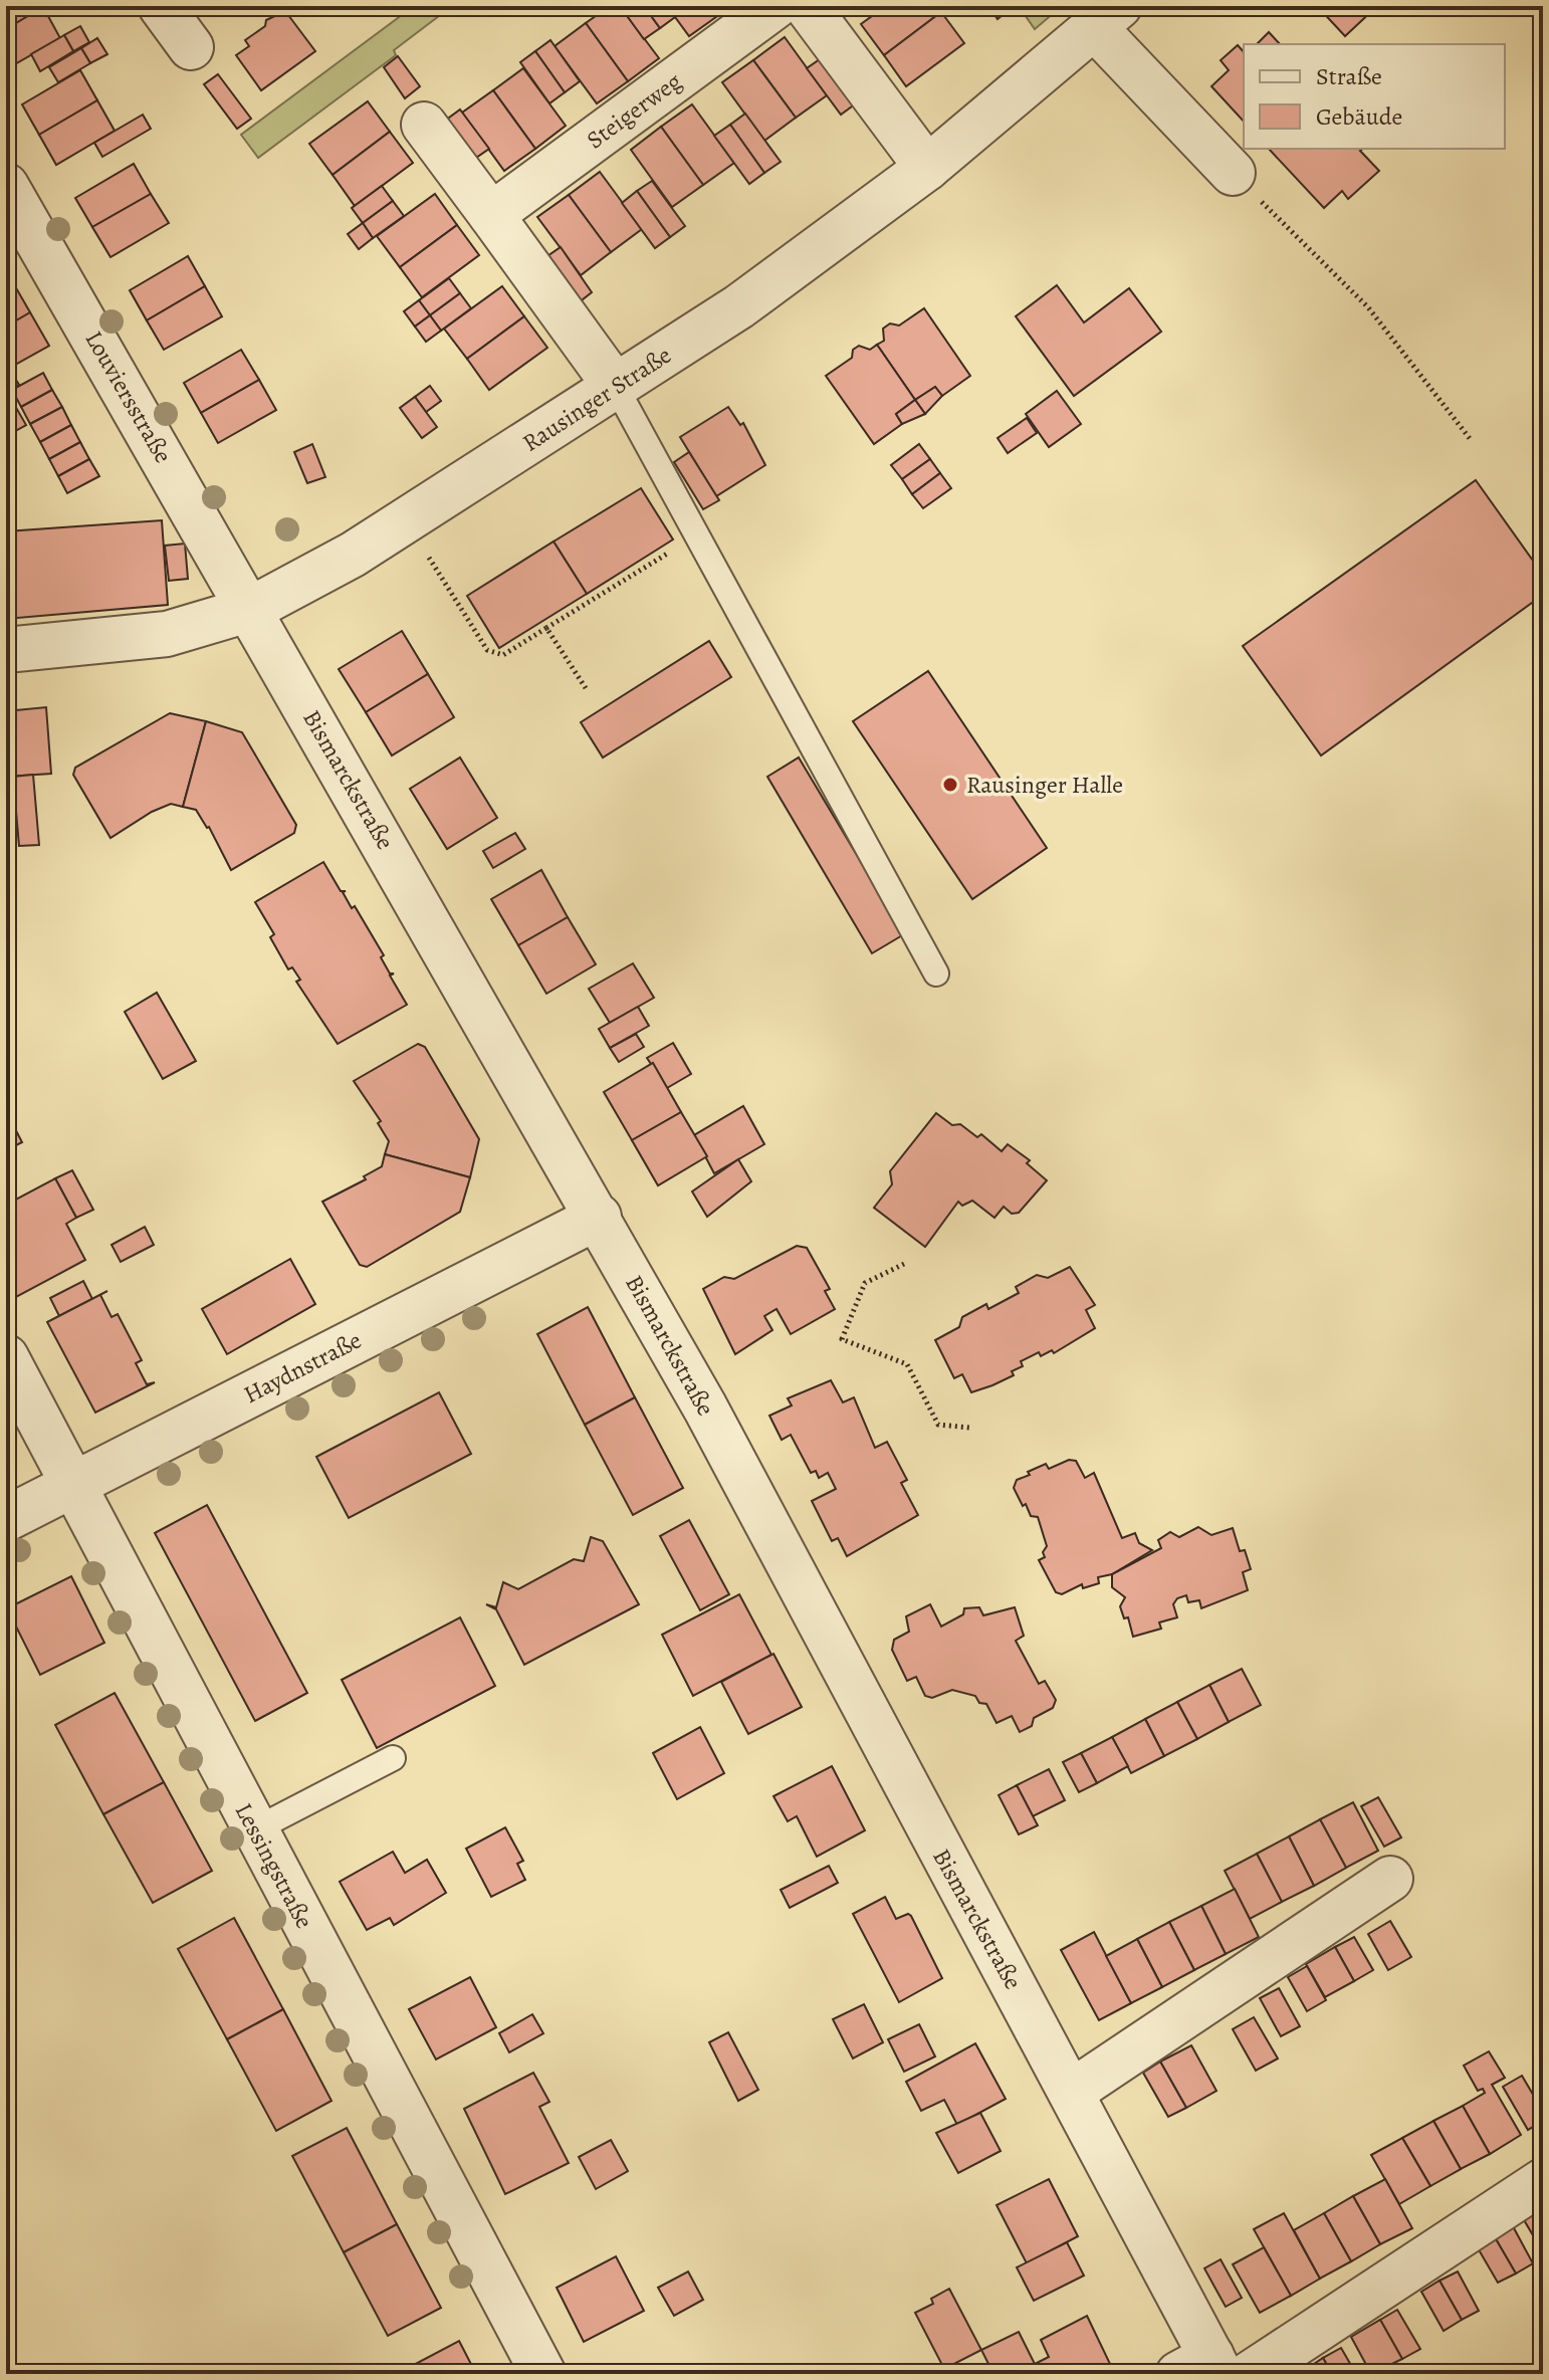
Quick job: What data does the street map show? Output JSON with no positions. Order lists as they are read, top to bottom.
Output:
{
  "streets": {
    "street": [
      "Steigerweg",
      "Louviersstraße",
      "Rausinger Straße",
      "Bismarckstraße",
      "Haydnstraße",
      "Lessingstraße"
    ]
  },
  "crossings": [
    ["Louviersstraße", "Rausinger Straße"],
    ["Louviersstraße", "Bismarckstraße"],
    ["Rausinger Straße", "Bismarckstraße"],
    ["Bismarckstraße", "Haydnstraße"],
    ["Haydnstraße", "Lessingstraße"]
  ],
  "places": ["Rausinger Halle"],
  "legend": ["Straße", "Gebäude"]
}
